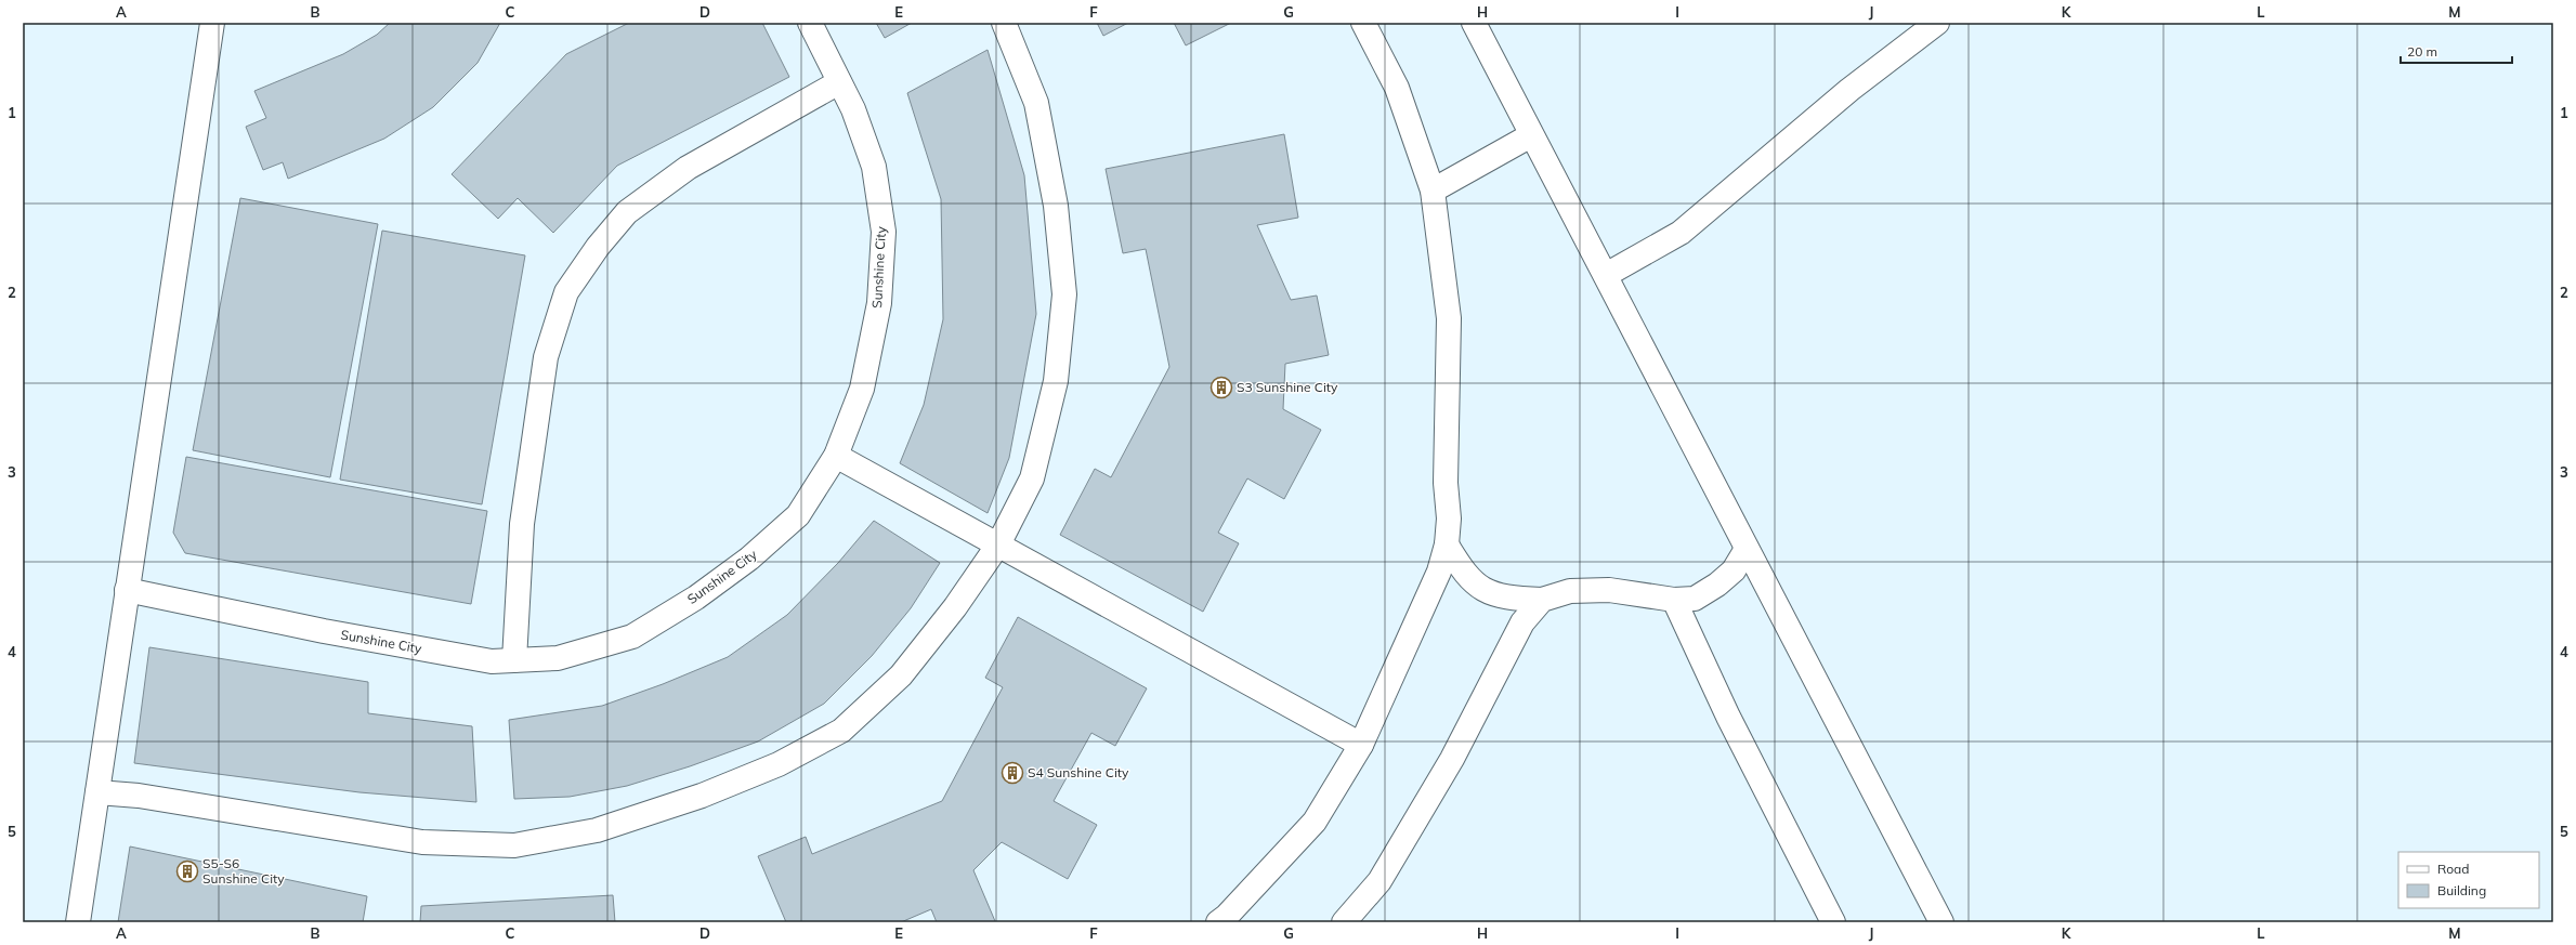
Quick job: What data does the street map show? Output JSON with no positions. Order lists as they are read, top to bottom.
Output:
{
  "streets": {
    "street": ["Sunshine City"]
  },
  "places": {
    "building": ["S3 Sunshine City", "S4 Sunshine City", "S5-S6 Sunshine City"]
  },
  "legend": ["Road", "Building"],
  "scale_bar": "20 m",
  "grid": {
    "columns": [
      "A",
      "B",
      "C",
      "D",
      "E",
      "F",
      "G",
      "H",
      "I",
      "J",
      "K",
      "L",
      "M"
    ],
    "rows": [
      "1",
      "2",
      "3",
      "4",
      "5"
    ]
  }
}
